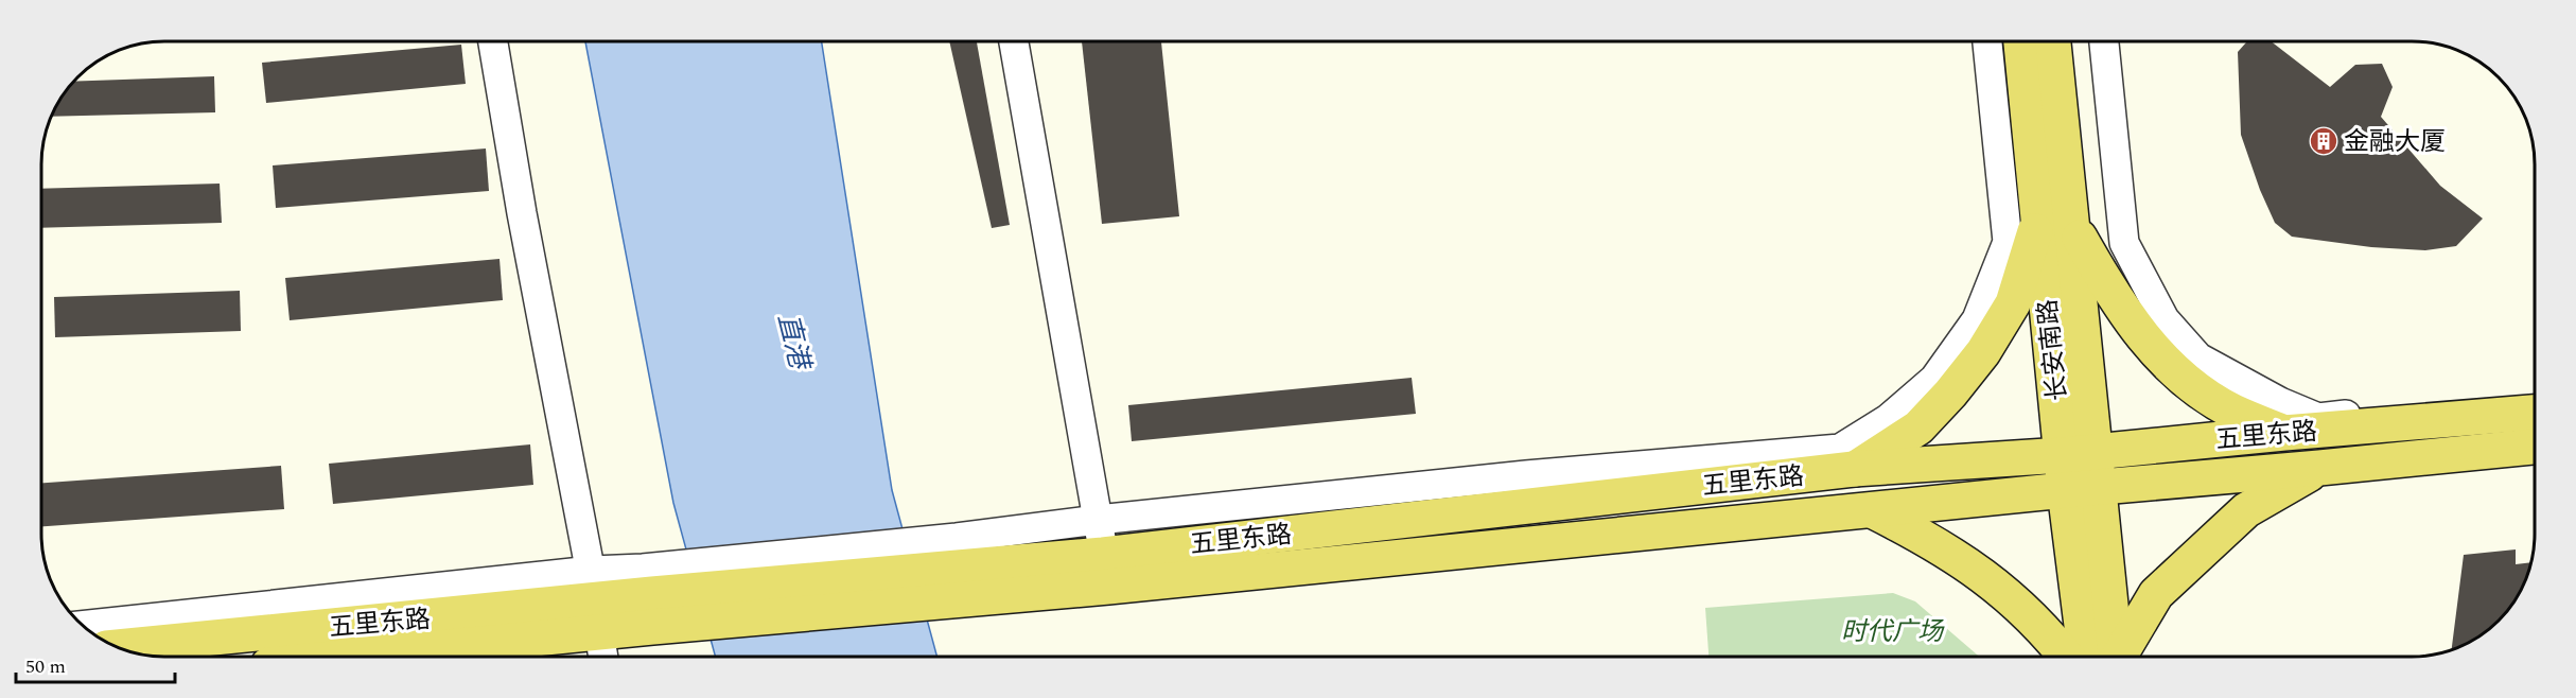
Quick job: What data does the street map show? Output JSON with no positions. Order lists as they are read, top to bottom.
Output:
{
  "streets": {
    "main road": ["长安南路", "五里东路"]
  },
  "crossings": [
    ["长安南路", "五里东路"]
  ],
  "water": ["直港"],
  "parks": ["时代广场"],
  "places": {
    "building": ["金融大厦"]
  },
  "scale_bar": "50 m"
}
